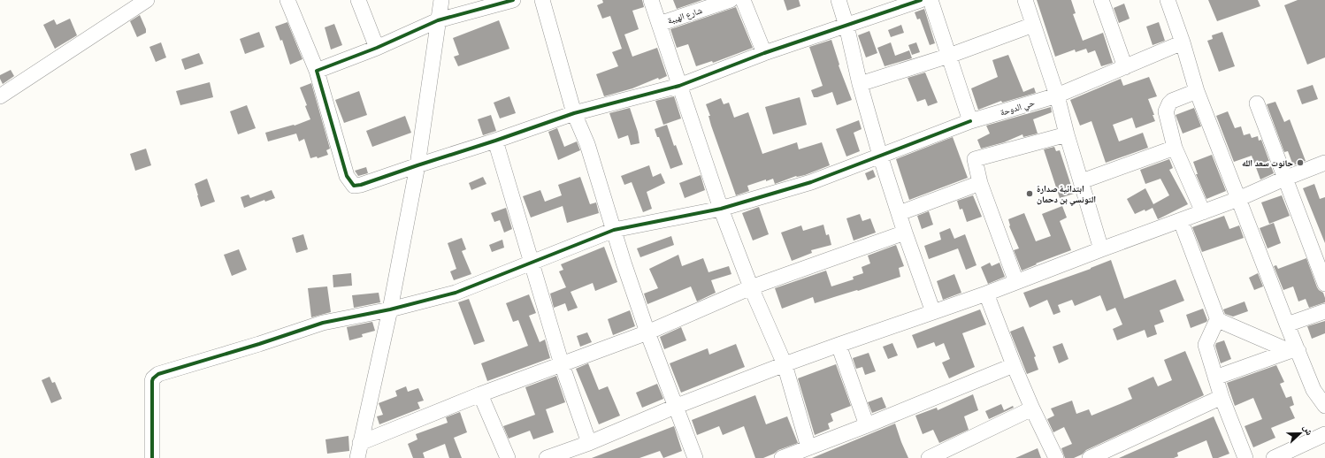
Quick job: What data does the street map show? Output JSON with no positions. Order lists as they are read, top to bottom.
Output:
{
  "streets": {
    "street": ["شارع الهيبة", "حي الدوحة"]
  },
  "places": ["حانوت سعد الله", "ابتدائية صدارة التونسي بن دحمان"],
  "north": "right"
}
